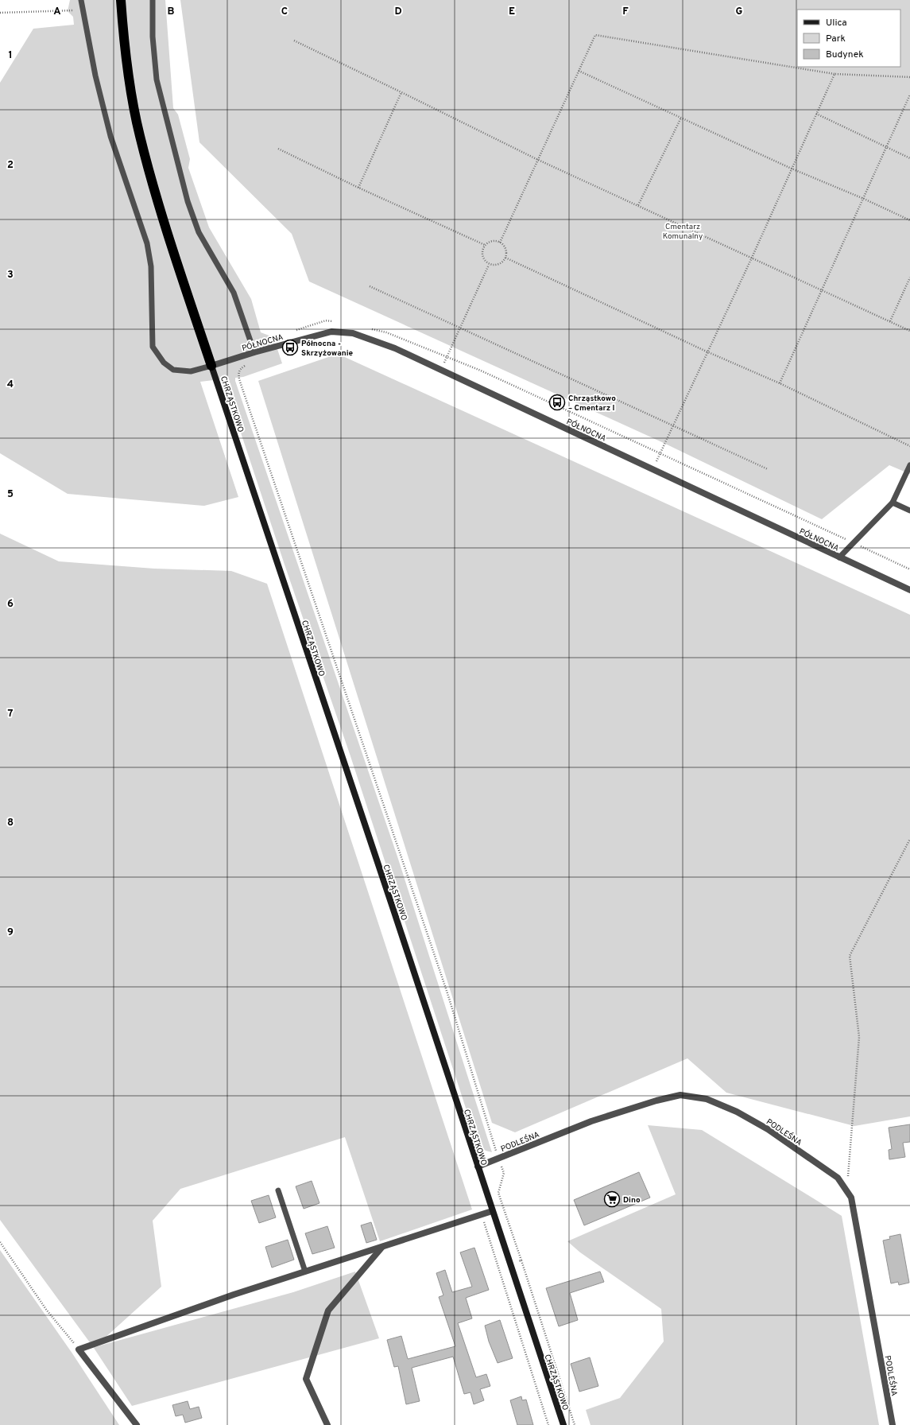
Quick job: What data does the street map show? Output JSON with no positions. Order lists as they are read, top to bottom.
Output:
{
  "streets": {
    "street": ["PÓŁNOCNA", "CHRZĄSTKOWO", "PODLEŚNA"]
  },
  "crossings": [
    ["PÓŁNOCNA", "CHRZĄSTKOWO"],
    ["CHRZĄSTKOWO", "PODLEŚNA"]
  ],
  "parks": ["Cmentarz Komunalny"],
  "places": {
    "bus stop": ["Północna - Skrzyżowanie", "Chrząstkowo – Cmentarz I"],
    "supermarket": ["Dino"]
  },
  "legend": ["Ulica", "Park", "Budynek"],
  "grid": {
    "columns": [
      "A",
      "B",
      "C",
      "D",
      "E",
      "F",
      "G"
    ],
    "rows": [
      "1",
      "2",
      "3",
      "4",
      "5",
      "6",
      "7",
      "8",
      "9"
    ]
  }
}
